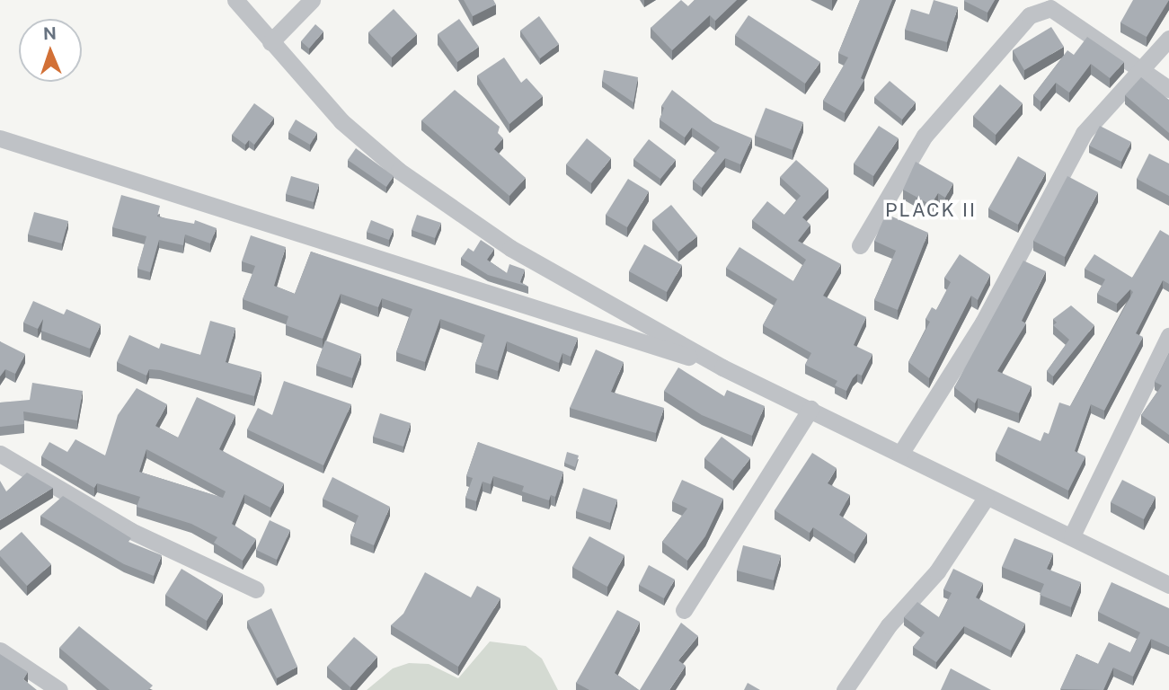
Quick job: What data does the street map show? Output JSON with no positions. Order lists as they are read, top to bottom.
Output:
{
  "districts": ["PLACK II"],
  "north": "top"
}
